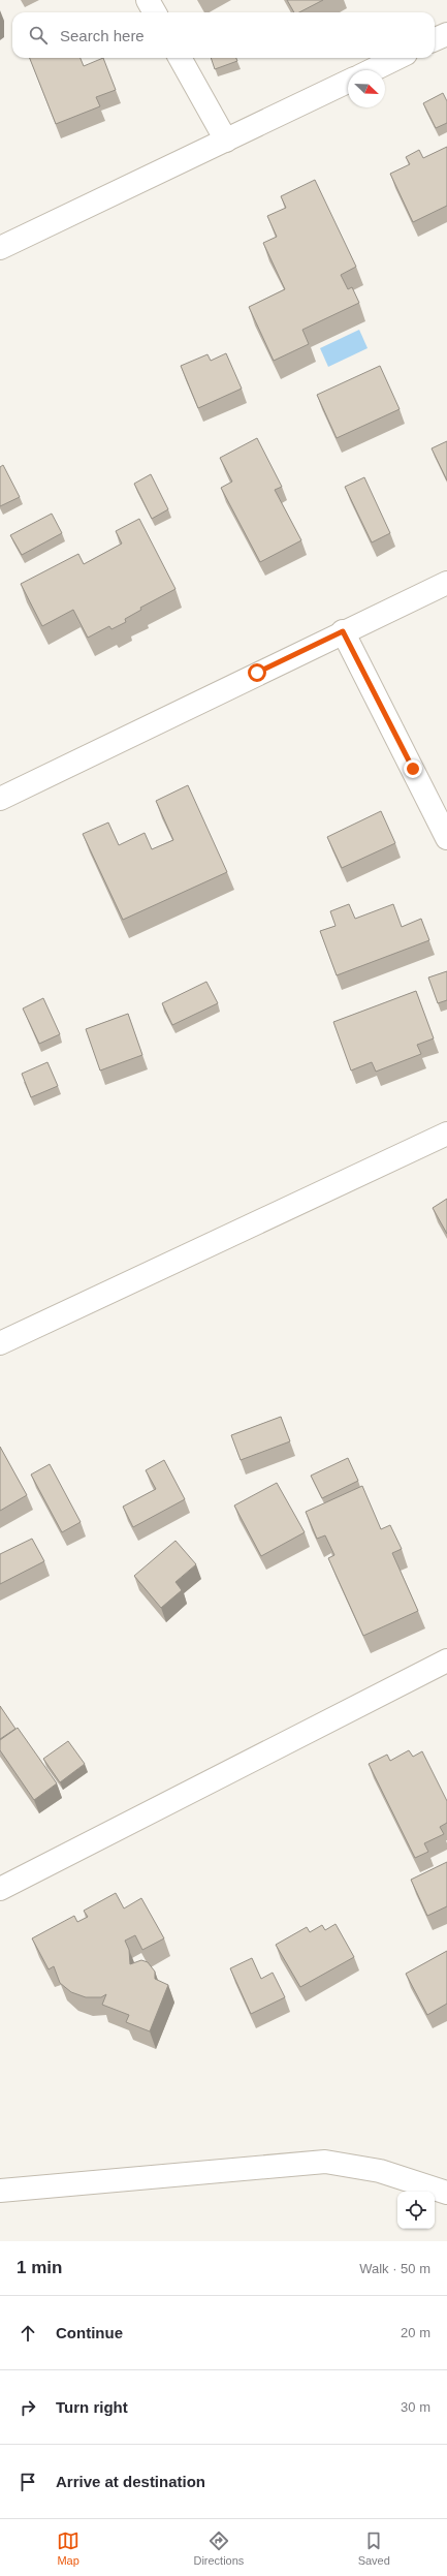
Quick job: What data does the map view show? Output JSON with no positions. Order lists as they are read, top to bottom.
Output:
{
  "north": "bottom right",
  "page": {
    "search": "Search here",
    "heading": ["1 min", "Walk · 50 m"],
    "list": [
      ["Continue", "20 m"],
      ["Turn right", "30 m"],
      "Arrive at destination"
    ],
    "nav": ["Map", "Directions", "Saved"]
  }
}
